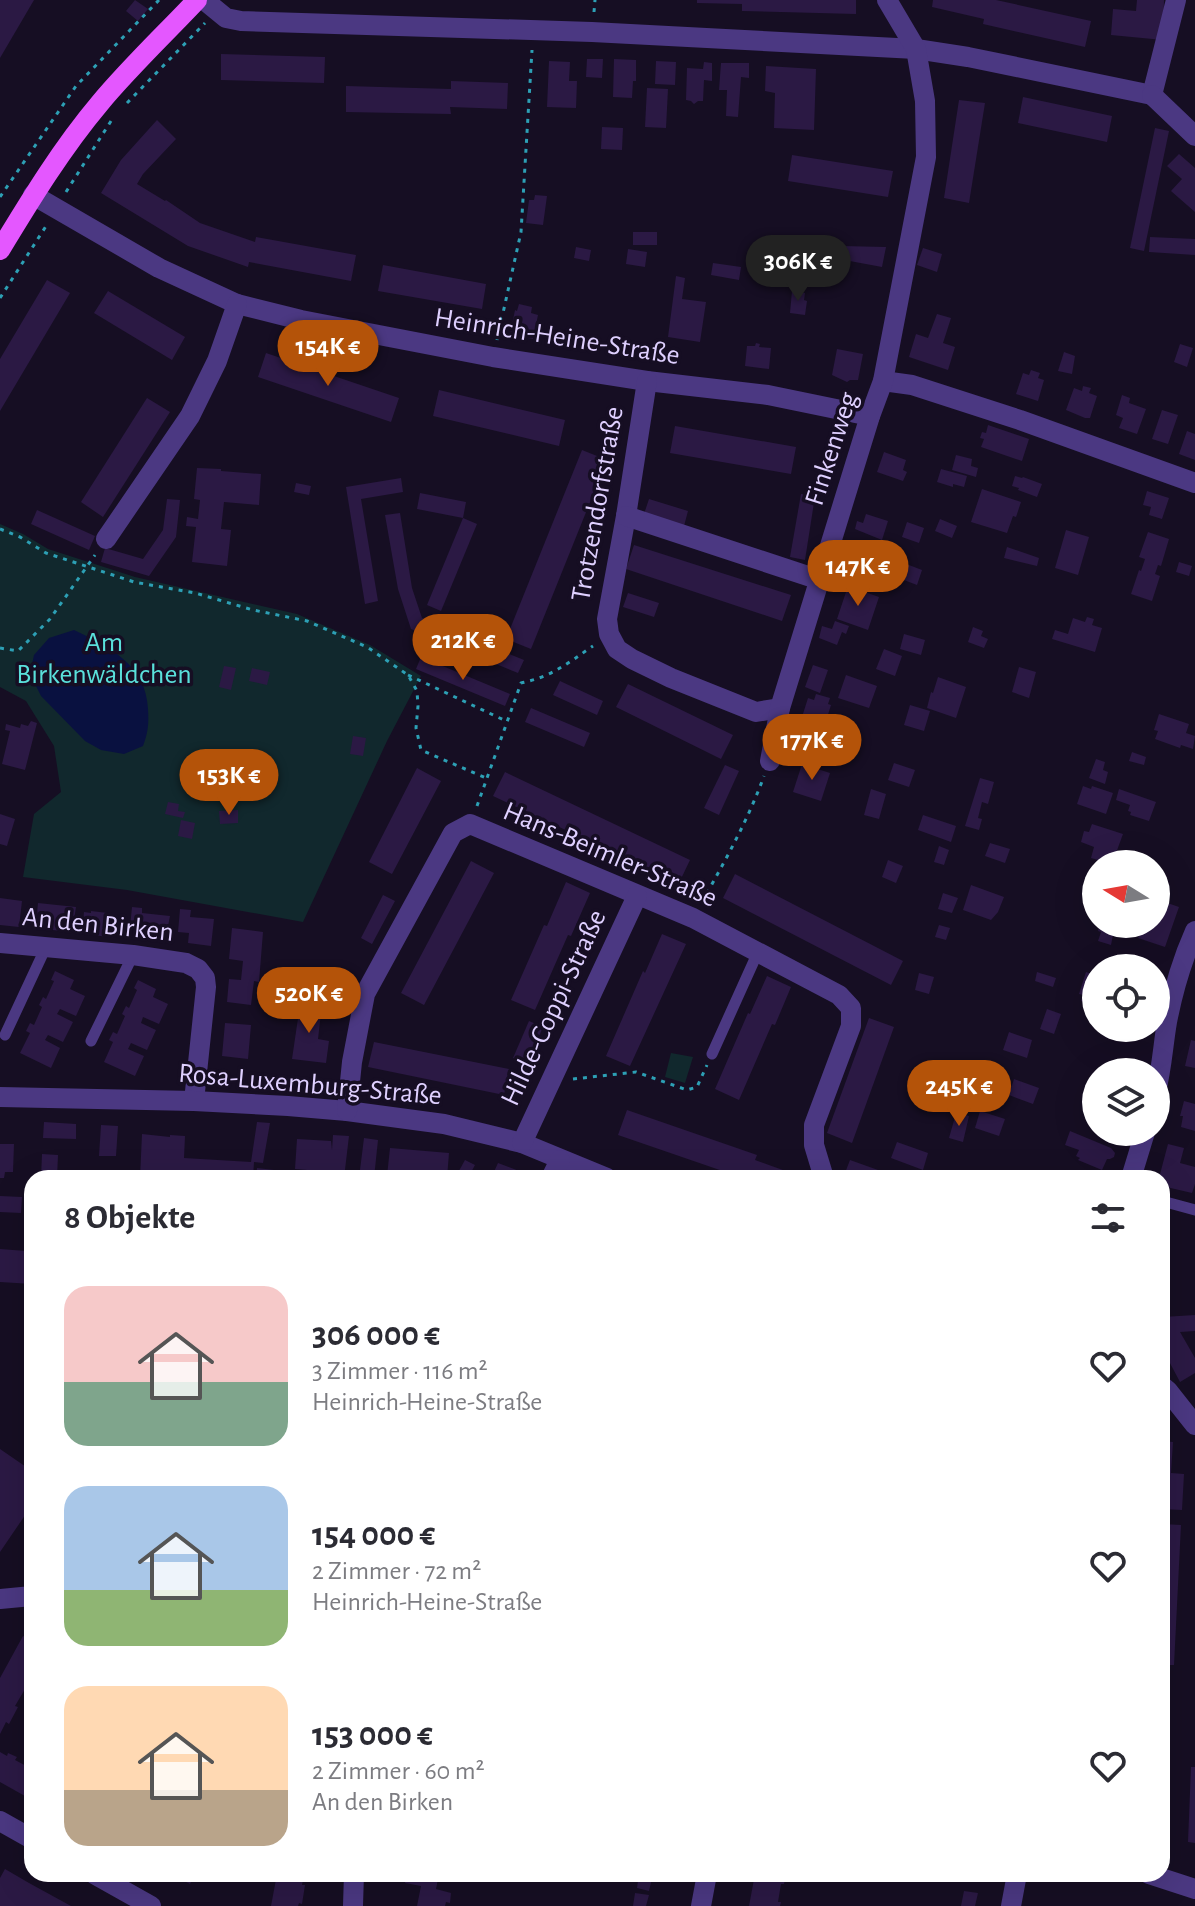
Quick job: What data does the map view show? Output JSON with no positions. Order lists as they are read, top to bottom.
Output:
{
  "streets": {
    "street": [
      "Heinrich-Heine-Straße",
      "Finkenweg",
      "Trotzendorfstraße",
      "Hans-Beimler-Straße",
      "An den Birken",
      "Hilde-Coppi-Straße",
      "Rosa-Luxemburg-Straße"
    ]
  },
  "crossings": [
    ["Heinrich-Heine-Straße", "Finkenweg"],
    ["Heinrich-Heine-Straße", "Trotzendorfstraße"],
    ["Finkenweg", "Trotzendorfstraße"],
    ["Hans-Beimler-Straße", "Hilde-Coppi-Straße"],
    ["Hans-Beimler-Straße", "Rosa-Luxemburg-Straße"],
    ["An den Birken", "Rosa-Luxemburg-Straße"],
    ["Hilde-Coppi-Straße", "Rosa-Luxemburg-Straße"]
  ],
  "parks": ["Am Birkenwäldchen"],
  "north": "left",
  "page": {
    "price": [
      "306K €",
      "154K €",
      "147K €",
      "212K €",
      "177K €",
      "153K €",
      "520K €",
      "245K €"
    ],
    "heading": "8 Objekte",
    "list": [
      {
        "name": "306 000 €",
        "note": "3 Zimmer · 116 m² · Heinrich-Heine-Straße"
      },
      {
        "name": "154 000 €",
        "note": "2 Zimmer · 72 m² · Heinrich-Heine-Straße"
      },
      {
        "name": "153 000 €",
        "note": "2 Zimmer · 60 m² · An den Birken"
      }
    ]
  }
}
